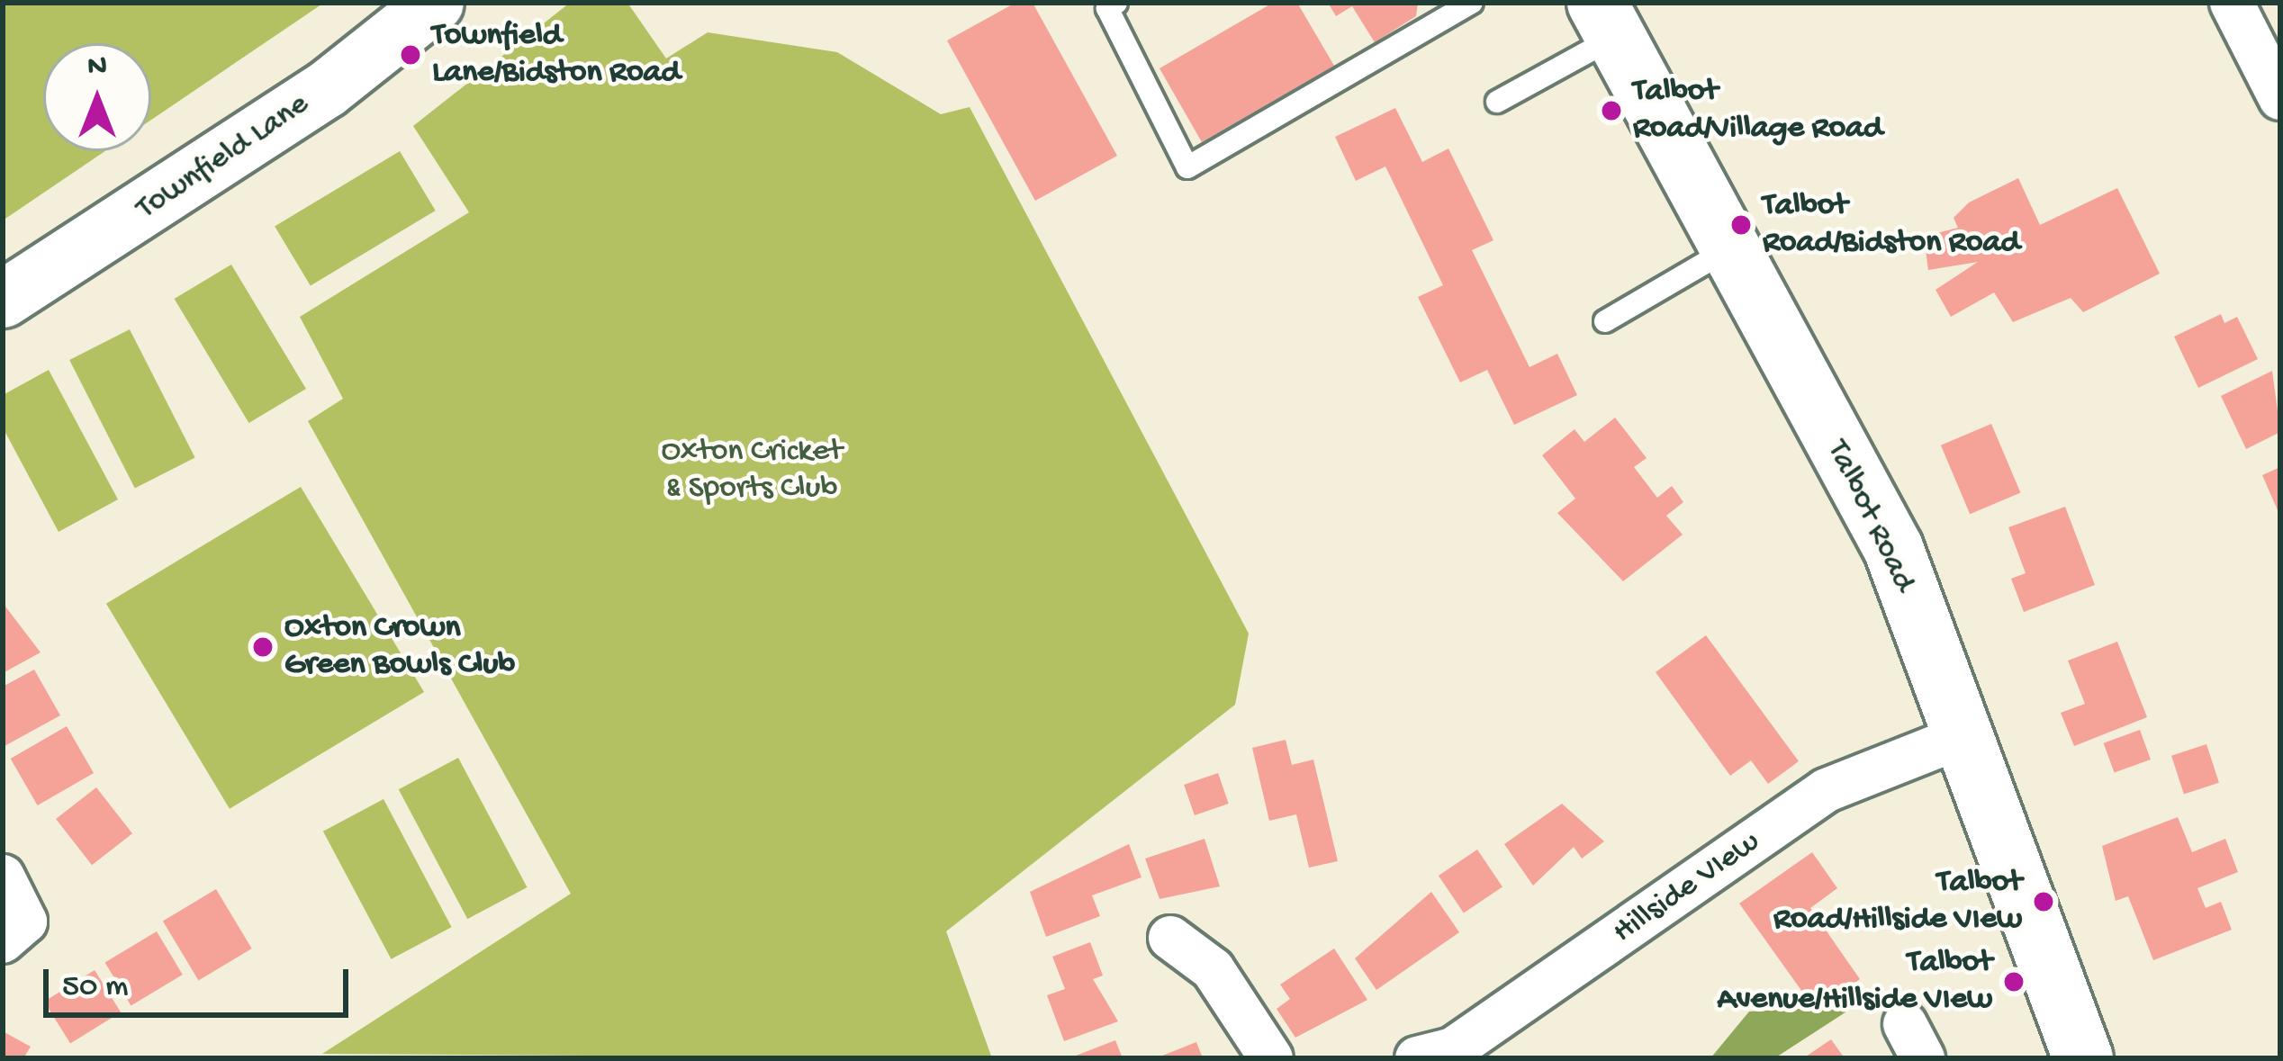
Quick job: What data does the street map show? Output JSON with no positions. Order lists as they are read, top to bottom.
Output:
{
  "streets": {
    "main road": ["Talbot Road"],
    "street": ["Townfield Lane", "Hillside VIew"]
  },
  "crossings": [
    ["Talbot Road", "Hillside VIew"]
  ],
  "parks": ["Oxton Cricket & Sports Club"],
  "places": [
    "Townfield Lane/Bidston Road",
    "Talbot Road/Village Road",
    "Talbot Road/Bidston Road",
    "Oxton Crown Green Bowls Club",
    "Talbot Road/Hillside VIew",
    "Talbot Avenue/Hillside VIew"
  ],
  "scale_bar": "50 m",
  "north": "top"
}
